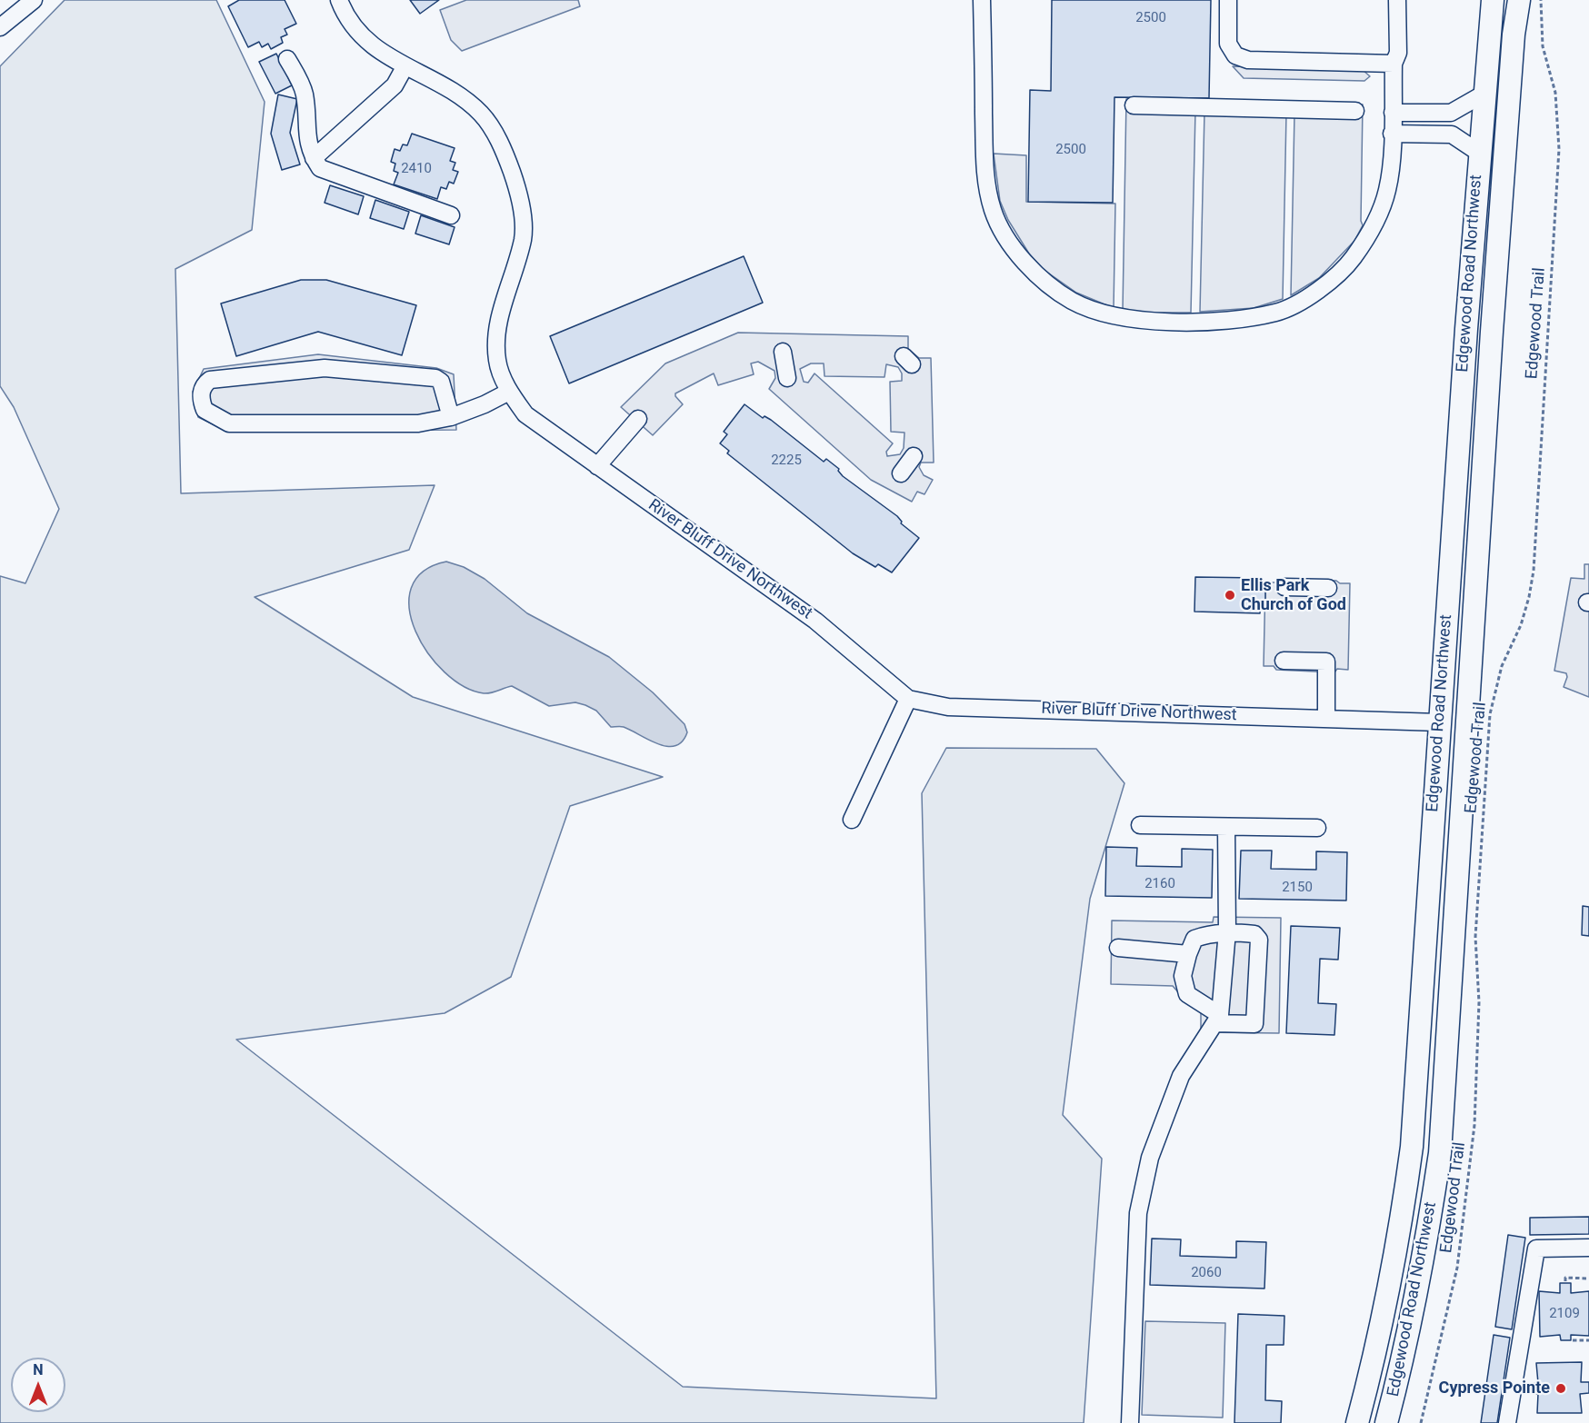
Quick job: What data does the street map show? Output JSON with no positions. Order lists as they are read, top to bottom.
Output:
{
  "streets": {
    "main road": ["Edgewood Road Northwest"],
    "street": ["River Bluff Drive Northwest"],
    "path": ["Edgewood Trail"]
  },
  "crossings": [
    ["Edgewood Road Northwest", "River Bluff Drive Northwest"]
  ],
  "places": ["Ellis Park Church of God", "Cypress Pointe"],
  "house_numbers": [
    "2500",
    "2500",
    "2410",
    "2225",
    "2160",
    "2150",
    "2060",
    "2109"
  ],
  "north": "top"
}
